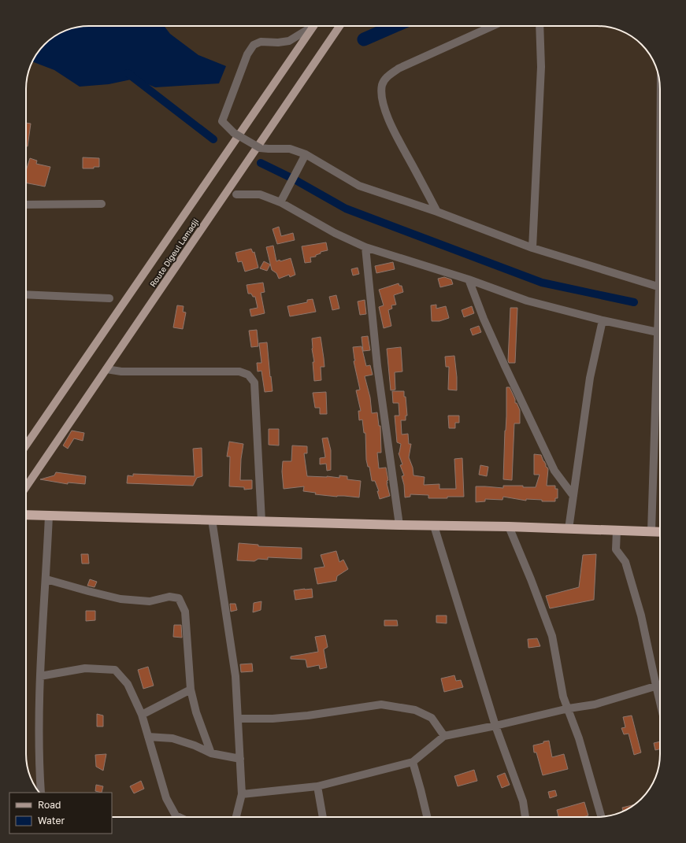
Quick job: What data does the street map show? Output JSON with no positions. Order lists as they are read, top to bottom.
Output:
{
  "streets": {
    "main road": ["Route Digeul Lamadji"]
  },
  "legend": ["Road", "Water"]
}
